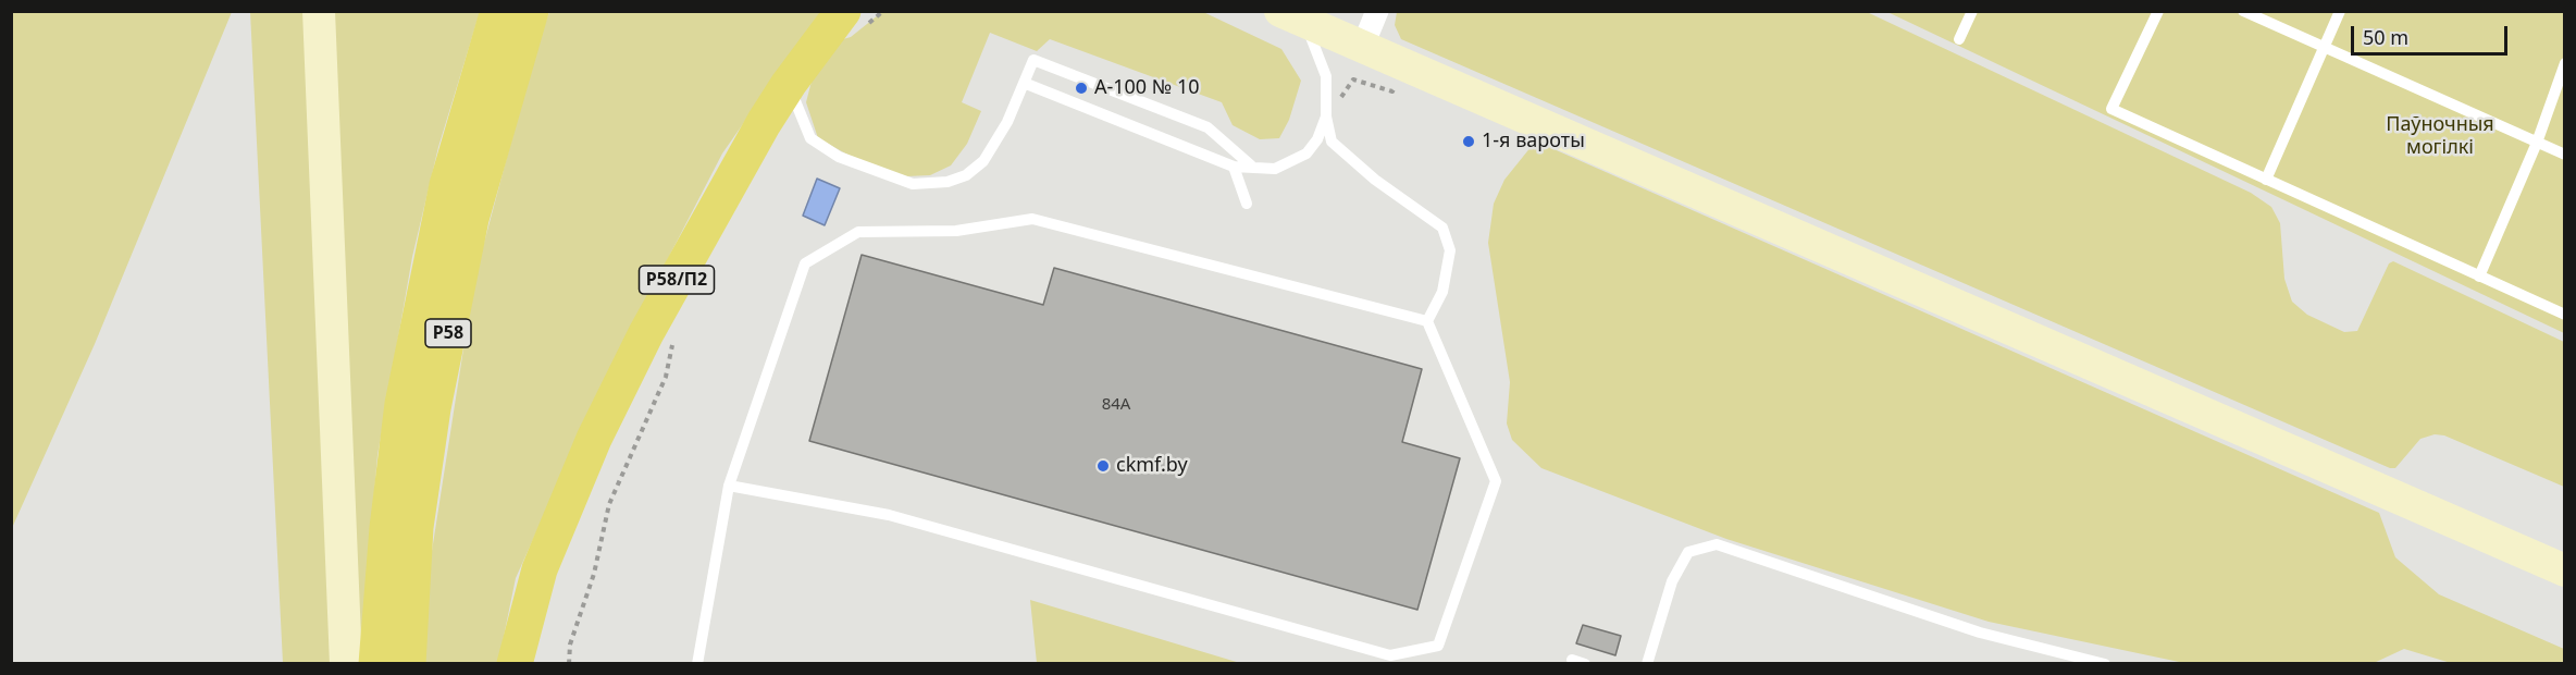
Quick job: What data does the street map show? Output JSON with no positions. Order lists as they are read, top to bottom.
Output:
{
  "streets": {
    "highway": ["Р58/П2", "Р58"]
  },
  "parks": ["Паўночныя могілкі"],
  "places": ["А-100 № 10", "1-я вароты", "ckmf.by"],
  "house_numbers": ["84А"],
  "scale_bar": "50 m"
}
